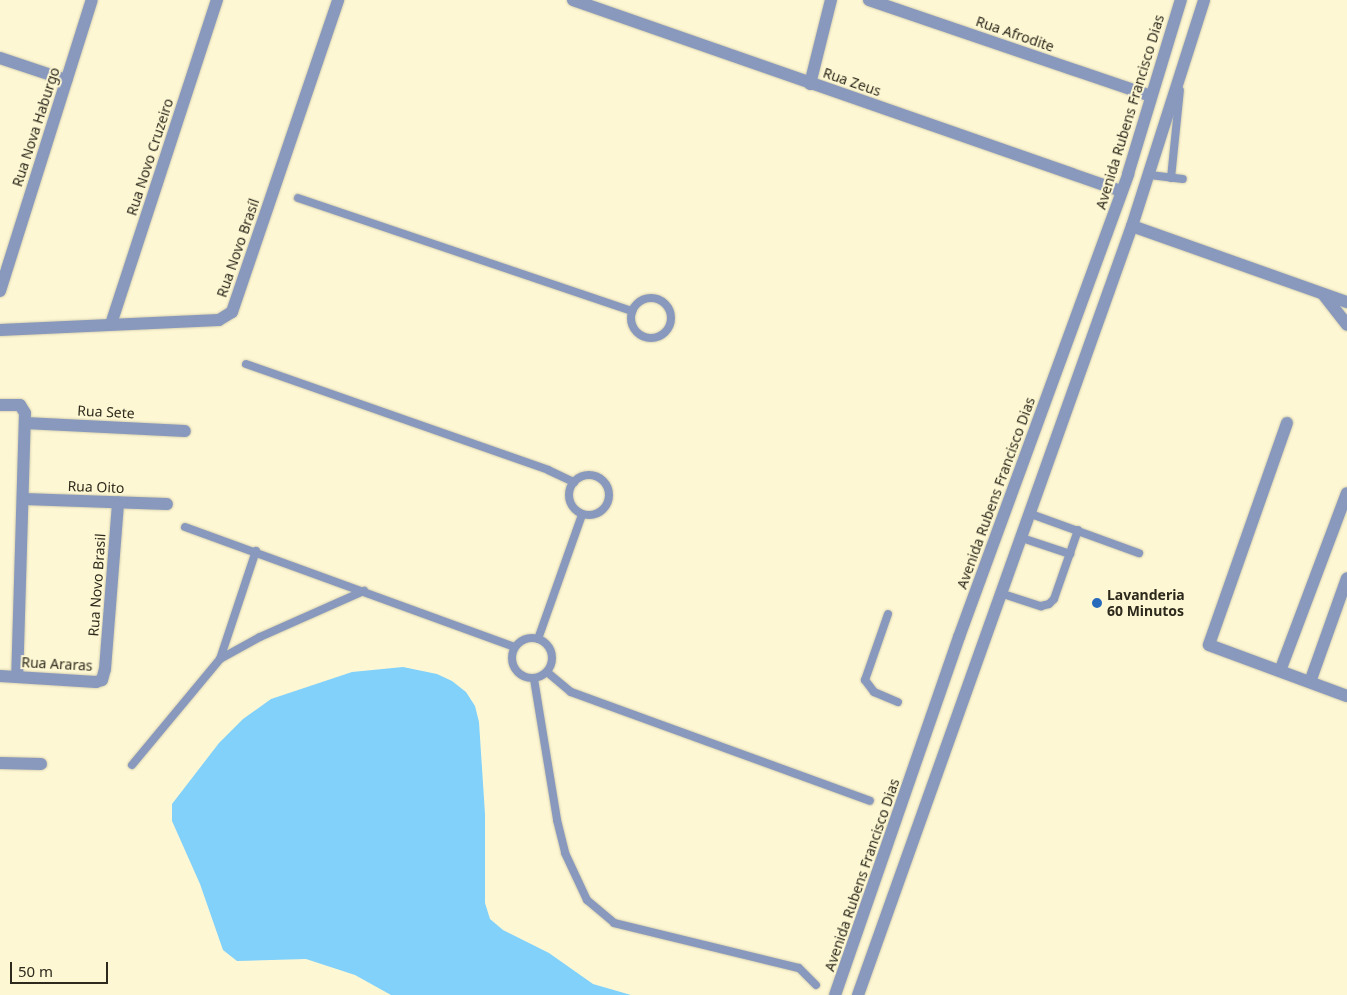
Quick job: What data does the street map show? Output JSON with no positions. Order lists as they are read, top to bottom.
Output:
{
  "streets": {
    "street": [
      "Rua Afrodite",
      "Rua Zeus",
      "Avenida Rubens Francisco Dias",
      "Rua Nova Haburgo",
      "Rua Novo Cruzeiro",
      "Rua Novo Brasíl",
      "Rua Sete",
      "Rua Oito",
      "Rua Novo Brasil",
      "Rua Araras"
    ]
  },
  "crossings": [
    ["Rua Afrodite", "Avenida Rubens Francisco Dias"],
    ["Rua Zeus", "Avenida Rubens Francisco Dias"],
    ["Rua Novo Cruzeiro", "Rua Novo Brasíl"],
    ["Rua Oito", "Rua Novo Brasil"],
    ["Rua Novo Brasil", "Rua Araras"]
  ],
  "places": ["Lavanderia 60 Minutos"],
  "scale_bar": "50 m"
}
